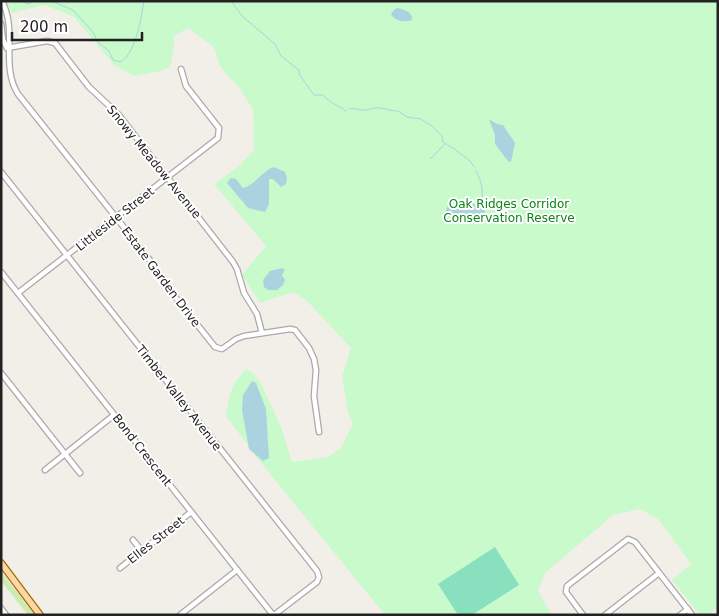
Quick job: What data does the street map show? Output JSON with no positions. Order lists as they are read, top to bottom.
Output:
{
  "streets": {
    "street": [
      "Snowy Meadow Avenue",
      "Littleside Street",
      "Estate Garden Drive",
      "Timber Valley Avenue",
      "Bond Crescent",
      "Elles Street"
    ]
  },
  "crossings": [
    ["Snowy Meadow Avenue", "Littleside Street"],
    ["Snowy Meadow Avenue", "Estate Garden Drive"],
    ["Littleside Street", "Estate Garden Drive"],
    ["Littleside Street", "Timber Valley Avenue"],
    ["Littleside Street", "Bond Crescent"],
    ["Timber Valley Avenue", "Bond Crescent"],
    ["Bond Crescent", "Elles Street"]
  ],
  "parks": ["Oak Ridges Corridor Conservation Reserve"],
  "scale_bar": "200 m"
}
